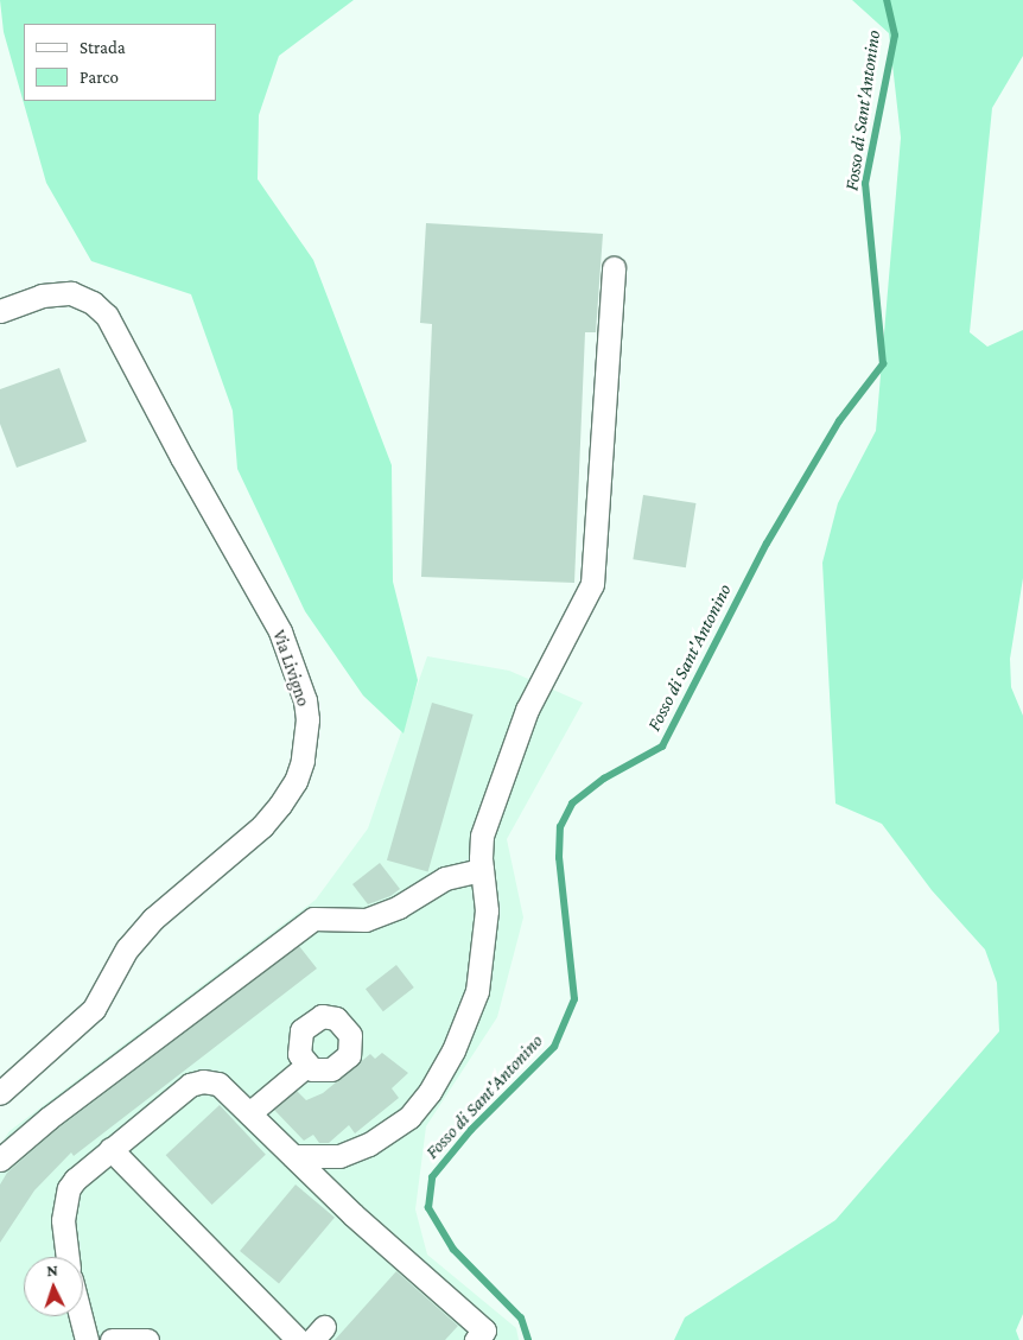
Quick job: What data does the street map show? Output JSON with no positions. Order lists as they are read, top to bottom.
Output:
{
  "streets": {
    "street": ["Via Livigno"]
  },
  "water": ["Fosso di Sant'Antonino"],
  "legend": ["Strada", "Parco"],
  "north": "top"
}
